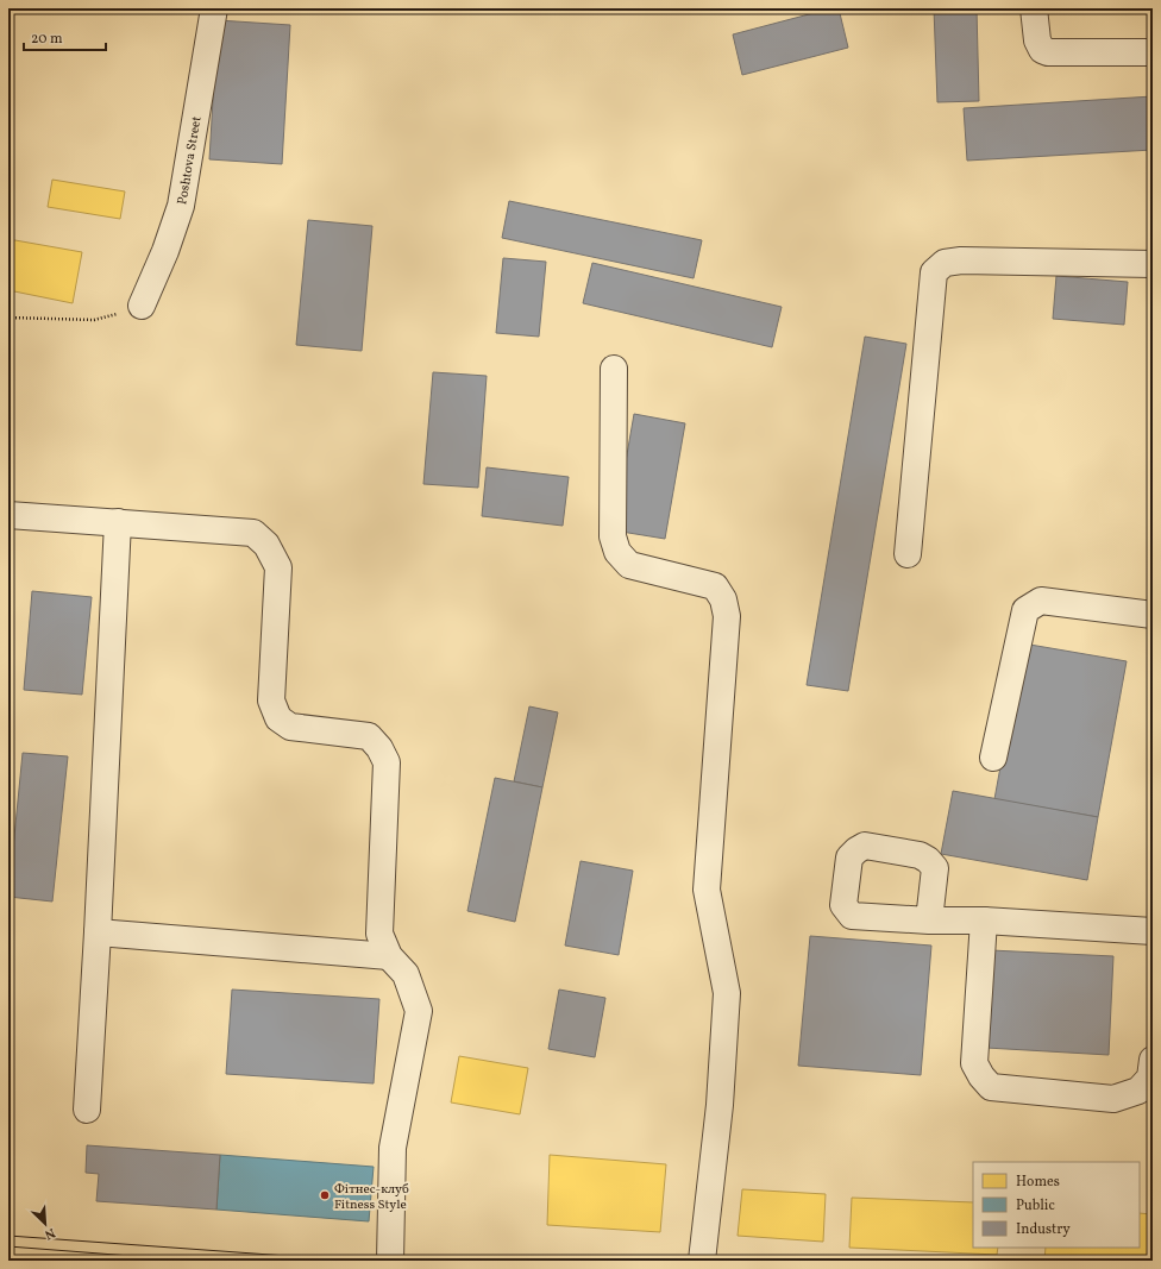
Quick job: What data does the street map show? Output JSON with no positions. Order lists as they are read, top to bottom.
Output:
{
  "streets": {
    "street": ["Poshtova Street"]
  },
  "places": ["Фітнес-клуб Fitness Style"],
  "legend": ["Homes", "Public", "Industry"],
  "scale_bar": "20 m",
  "north": "bottom right"
}
